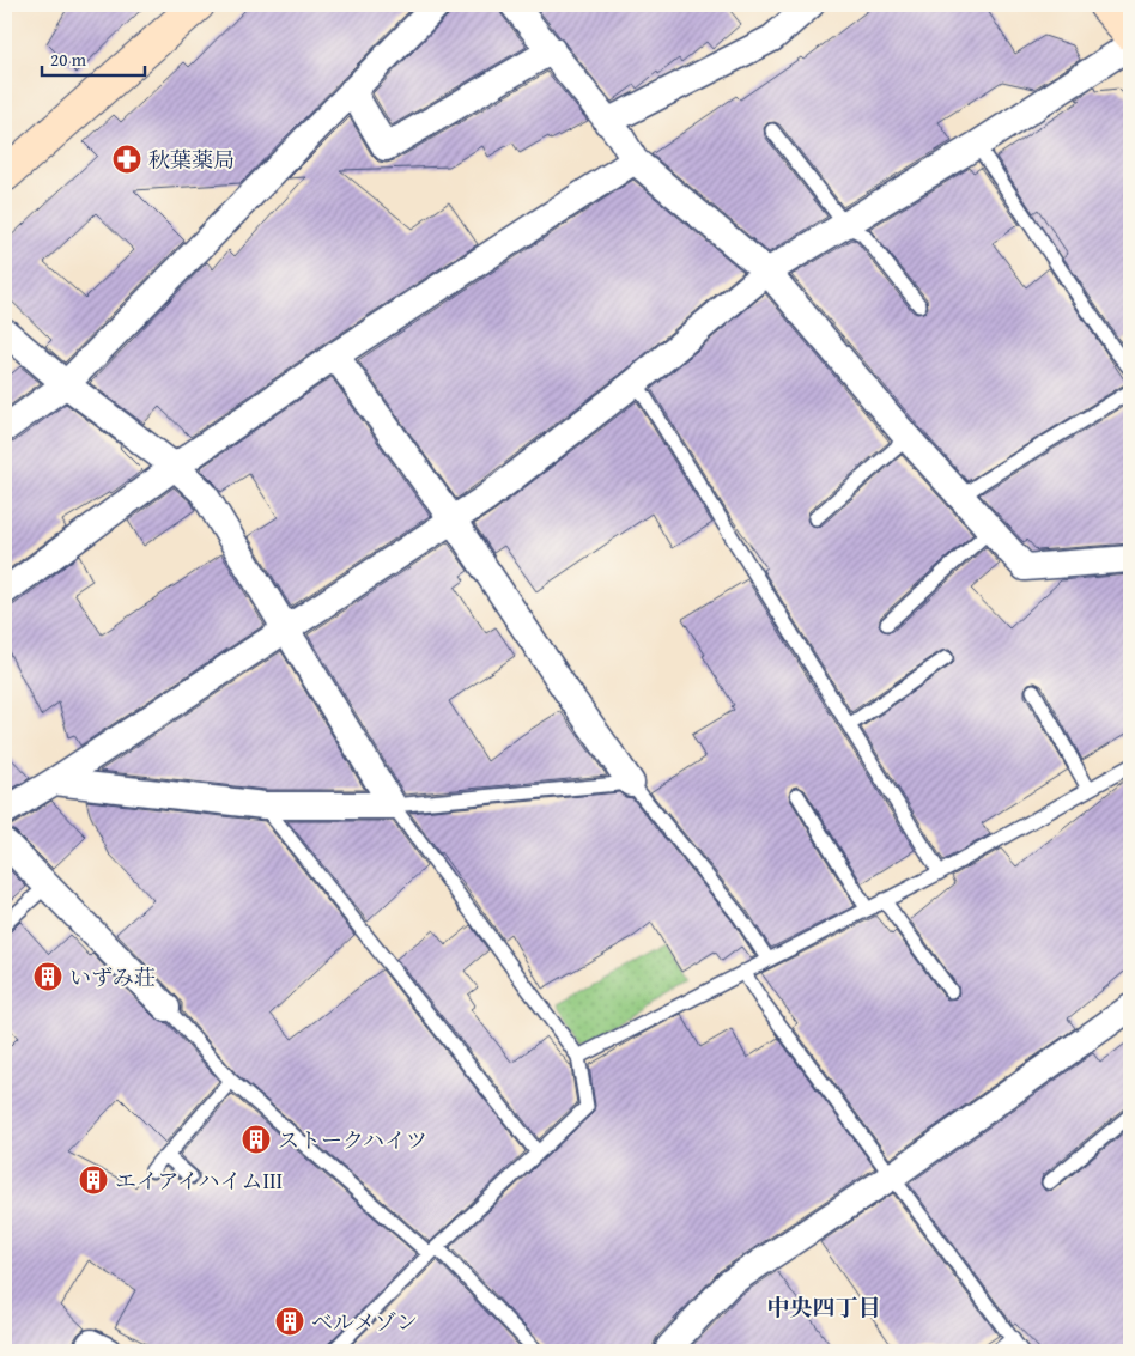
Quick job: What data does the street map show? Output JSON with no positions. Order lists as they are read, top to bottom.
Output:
{
  "districts": ["中央四丁目"],
  "places": {
    "pharmacy": ["秋葉薬局"],
    "building": [
      "いずみ荘",
      "ストークハイツ",
      "エイアイハイムⅢ",
      "ベルメゾン"
    ]
  },
  "scale_bar": "20 m"
}
